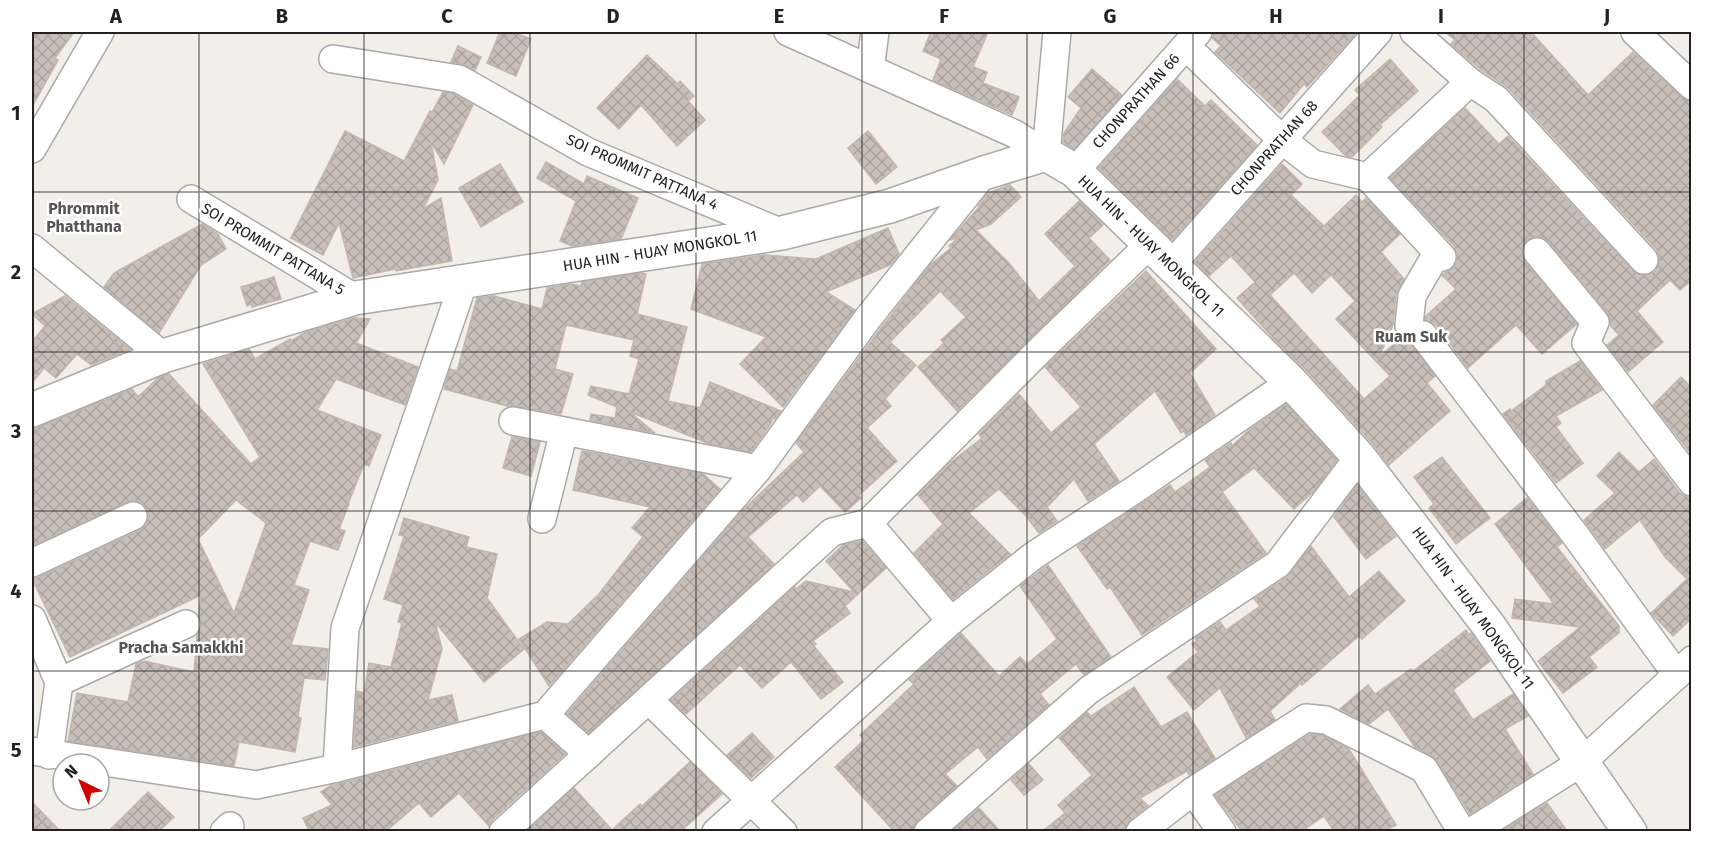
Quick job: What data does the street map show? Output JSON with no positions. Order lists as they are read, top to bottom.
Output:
{
  "streets": {
    "street": [
      "CHONPRATHAN 66",
      "CHONPRATHAN 68",
      "SOI PROMMIT PATTANA 4",
      "HUA HIN - HUAY MONGKOL 11",
      "SOI PROMMIT PATTANA 5"
    ]
  },
  "crossings": [
    ["CHONPRATHAN 66", "HUA HIN - HUAY MONGKOL 11"],
    ["CHONPRATHAN 68", "HUA HIN - HUAY MONGKOL 11"],
    ["SOI PROMMIT PATTANA 4", "HUA HIN - HUAY MONGKOL 11"],
    ["HUA HIN - HUAY MONGKOL 11", "SOI PROMMIT PATTANA 5"]
  ],
  "districts": ["Phrommit Phatthana", "Ruam Suk", "Pracha Samakkhi"],
  "north": "top left",
  "grid": {
    "columns": [
      "A",
      "B",
      "C",
      "D",
      "E",
      "F",
      "G",
      "H",
      "I",
      "J"
    ],
    "rows": [
      "1",
      "2",
      "3",
      "4",
      "5"
    ]
  }
}
